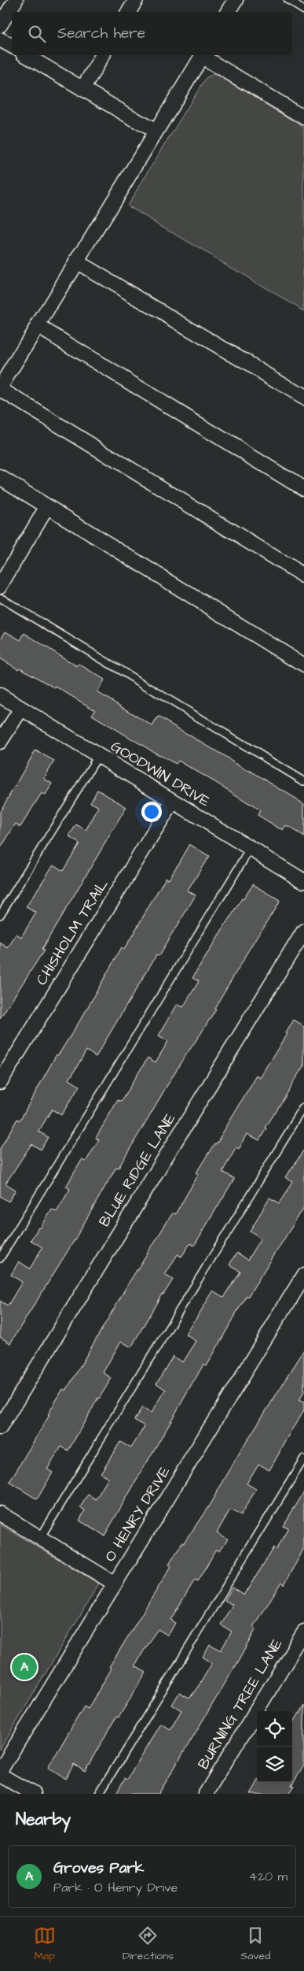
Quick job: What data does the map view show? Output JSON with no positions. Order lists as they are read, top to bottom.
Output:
{
  "streets": {
    "street": [
      "GOODWIN DRIVE",
      "CHISHOLM TRAIL",
      "BLUE RIDGE LANE",
      "O HENRY DRIVE",
      "BURNING TREE LANE"
    ]
  },
  "crossings": [
    ["GOODWIN DRIVE", "CHISHOLM TRAIL"]
  ],
  "page": {
    "search": "Search here",
    "pins": "A",
    "heading": "Nearby",
    "list": [
      {
        "mark": "A",
        "name": "Groves Park",
        "note": "Park · O Henry Drive",
        "value": "420 m"
      }
    ],
    "nav": ["Map", "Directions", "Saved"]
  }
}
